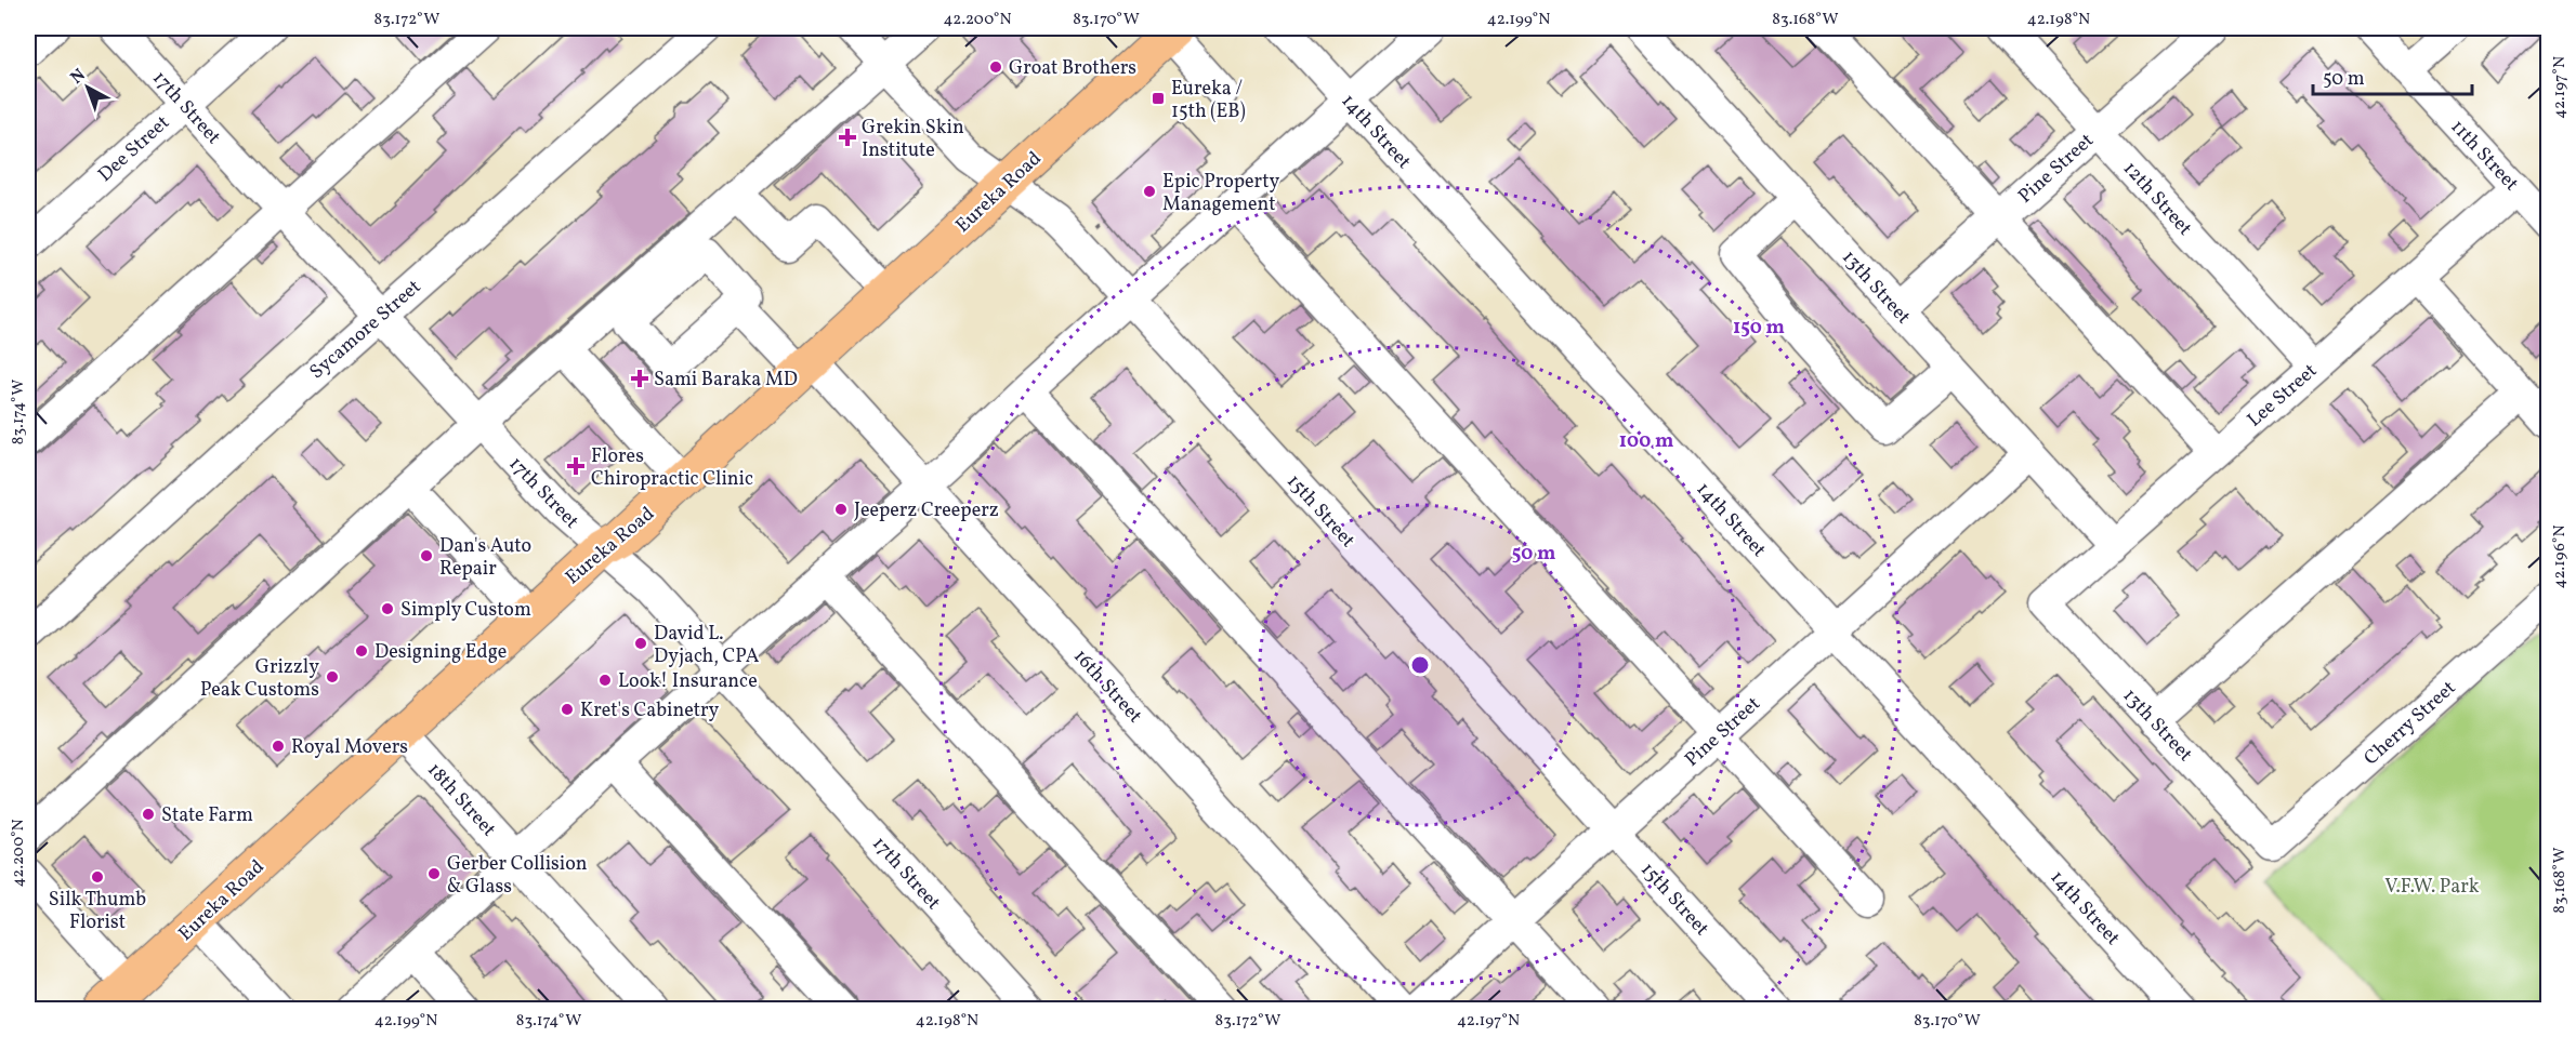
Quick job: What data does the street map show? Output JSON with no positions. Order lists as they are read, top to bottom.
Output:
{
  "streets": {
    "main road": ["Eureka Road"],
    "street": [
      "17th Street",
      "14th Street",
      "Dee Street",
      "11th Street",
      "Pine Street",
      "12th Street",
      "13th Street",
      "Sycamore Street",
      "Lee Street",
      "15th Street",
      "16th Street",
      "Cherry Street",
      "18th Street"
    ]
  },
  "crossings": [
    ["17th Street", "Dee Street"],
    ["17th Street", "Eureka Road"],
    ["17th Street", "Sycamore Street"],
    ["14th Street", "Pine Street"],
    ["11th Street", "Lee Street"],
    ["Pine Street", "12th Street"],
    ["Pine Street", "13th Street"],
    ["Pine Street", "15th Street"],
    ["Eureka Road", "15th Street"],
    ["Eureka Road", "16th Street"],
    ["Eureka Road", "18th Street"],
    ["12th Street", "Lee Street"],
    ["13th Street", "Lee Street"],
    ["13th Street", "Cherry Street"]
  ],
  "parks": ["V.F.W. Park"],
  "places": {
    "other": [
      "Groat Brothers",
      "Epic Property Management",
      "Jeeperz Creeperz",
      "Dan's Auto Repair",
      "Simply Custom",
      "David L. Dyjach, CPA",
      "Designing Edge",
      "Grizzly Peak Customs",
      "Look! Insurance",
      "Kret's Cabinetry",
      "Royal Movers",
      "State Farm",
      "Gerber Collision & Glass",
      "Silk Thumb Florist"
    ],
    "transit": ["Eureka / 15th (EB)"],
    "health": ["Grekin Skin Institute", "Sami Baraka MD", "Flores Chiropractic Clinic"]
  },
  "scale_bar": "50 m",
  "north": "top left",
  "coordinates": [
    "83.172°W",
    "42.200°N",
    "83.170°W",
    "42.199°N",
    "83.168°W",
    "42.198°N",
    "42.197°N",
    "83.174°W",
    "42.196°N"
  ],
  "rings": ["150 m", "100 m", "50 m"]
}
